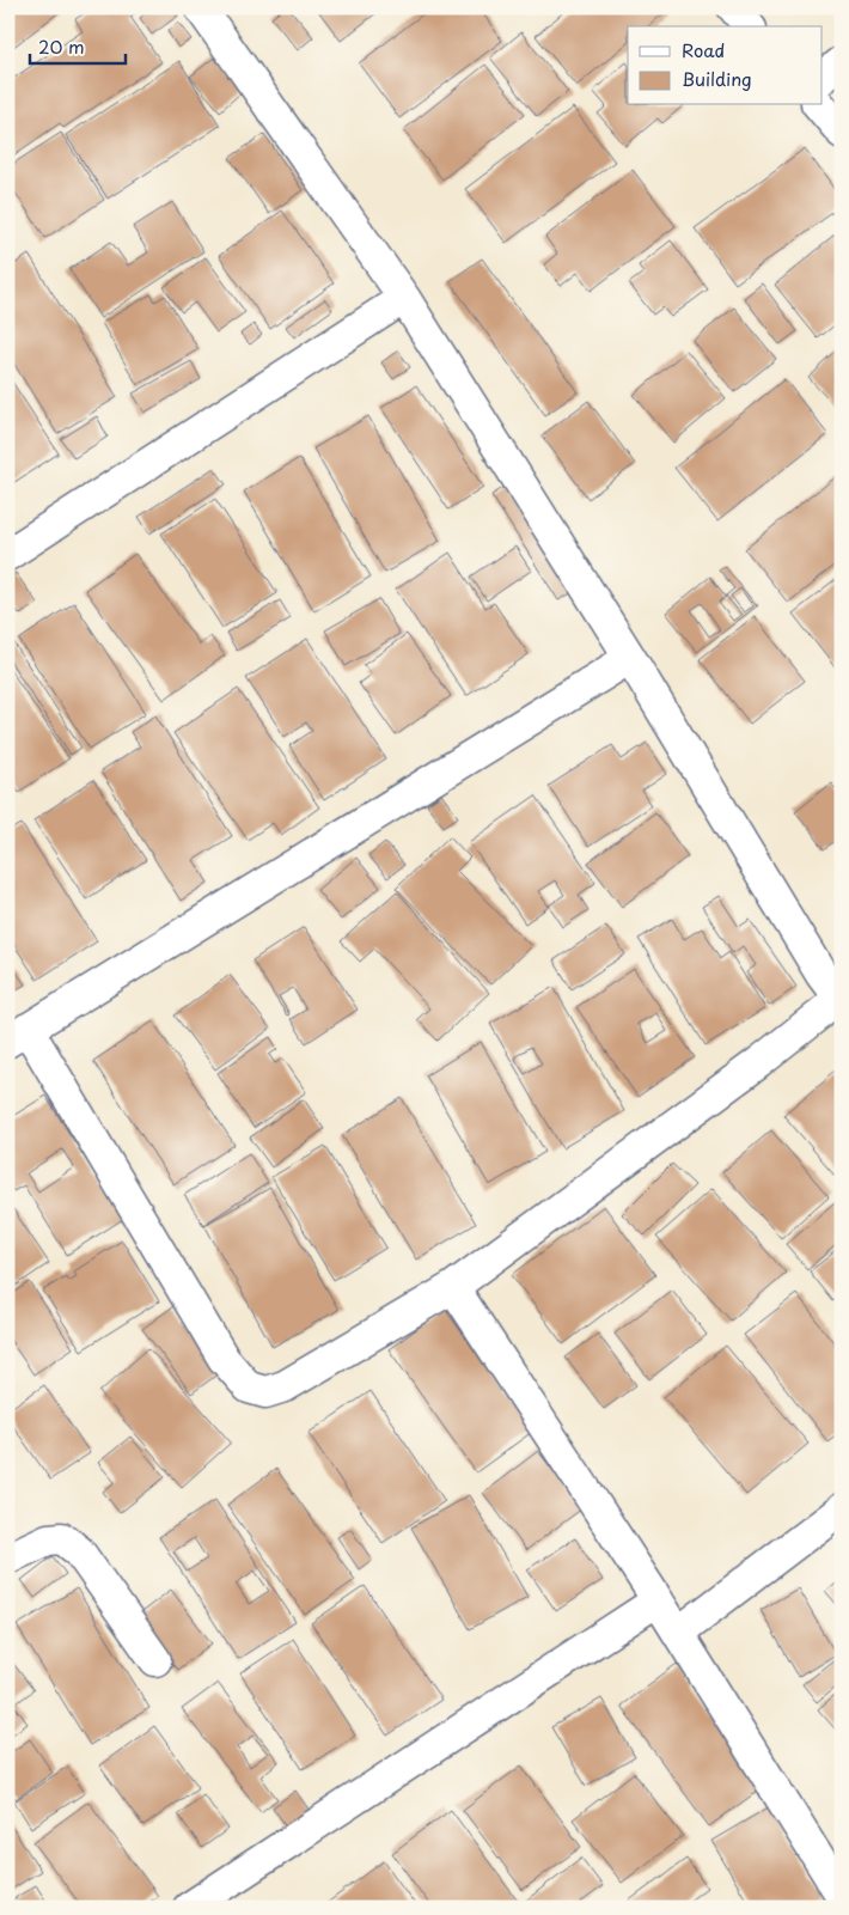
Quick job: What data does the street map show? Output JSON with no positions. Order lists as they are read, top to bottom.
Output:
{
  "legend": ["Road", "Building"],
  "scale_bar": "20 m"
}
